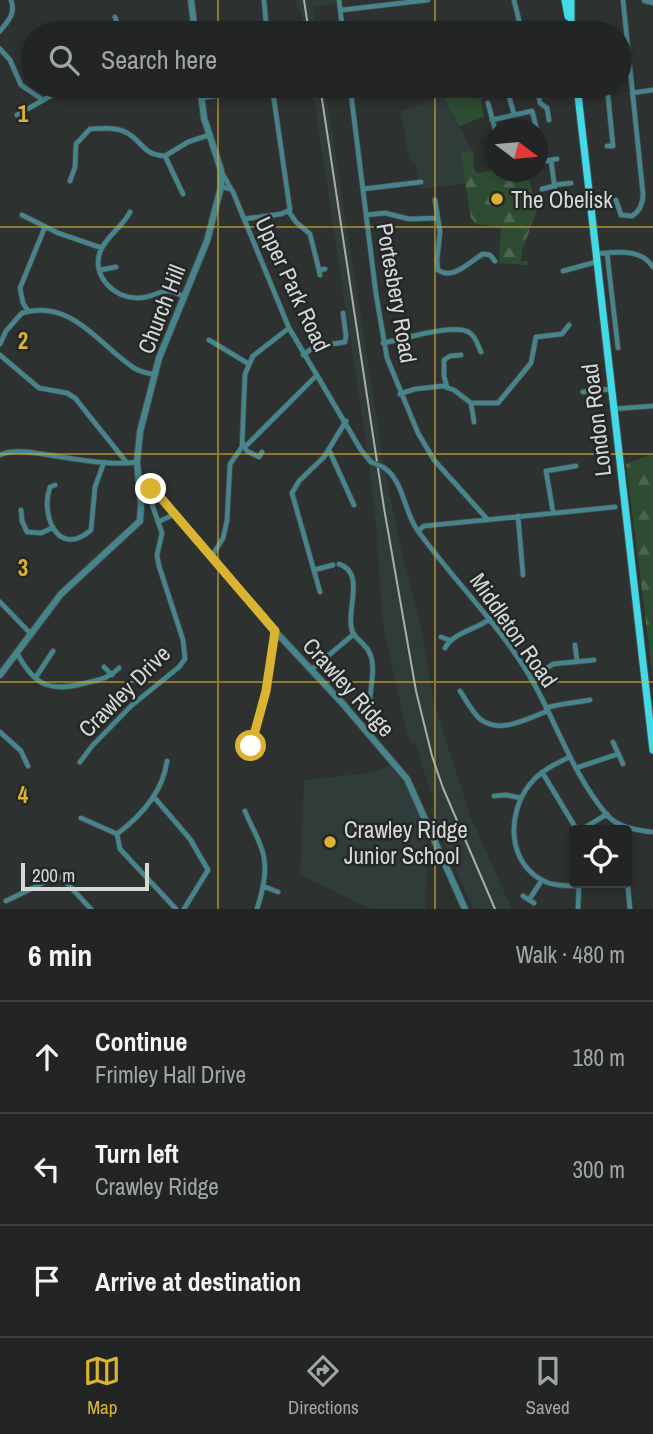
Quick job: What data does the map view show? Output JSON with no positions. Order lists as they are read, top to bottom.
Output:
{
  "streets": {
    "main road": ["London Road"],
    "street": [
      "Upper Park Road",
      "Portesbery Road",
      "Church Hill",
      "Middleton Road",
      "Crawley Ridge",
      "Crawley Drive"
    ]
  },
  "crossings": [
    ["Upper Park Road", "Church Hill"],
    ["Upper Park Road", "Middleton Road"],
    ["Church Hill", "Crawley Ridge"],
    ["Church Hill", "Crawley Drive"],
    ["Crawley Ridge", "Crawley Drive"]
  ],
  "places": ["The Obelisk", "Crawley Ridge Junior School"],
  "scale_bar": "200 m",
  "north": "right",
  "page": {
    "search": "Search here",
    "scale": "200 m",
    "heading": ["6 min", "Walk · 480 m"],
    "list": [
      ["Continue", "Frimley Hall Drive", "180 m"],
      ["Turn left", "Crawley Ridge", "300 m"],
      "Arrive at destination"
    ],
    "nav": ["Map", "Directions", "Saved"]
  },
  "grid": {
    "rows": [
      "1",
      "2",
      "3",
      "4"
    ]
  }
}
